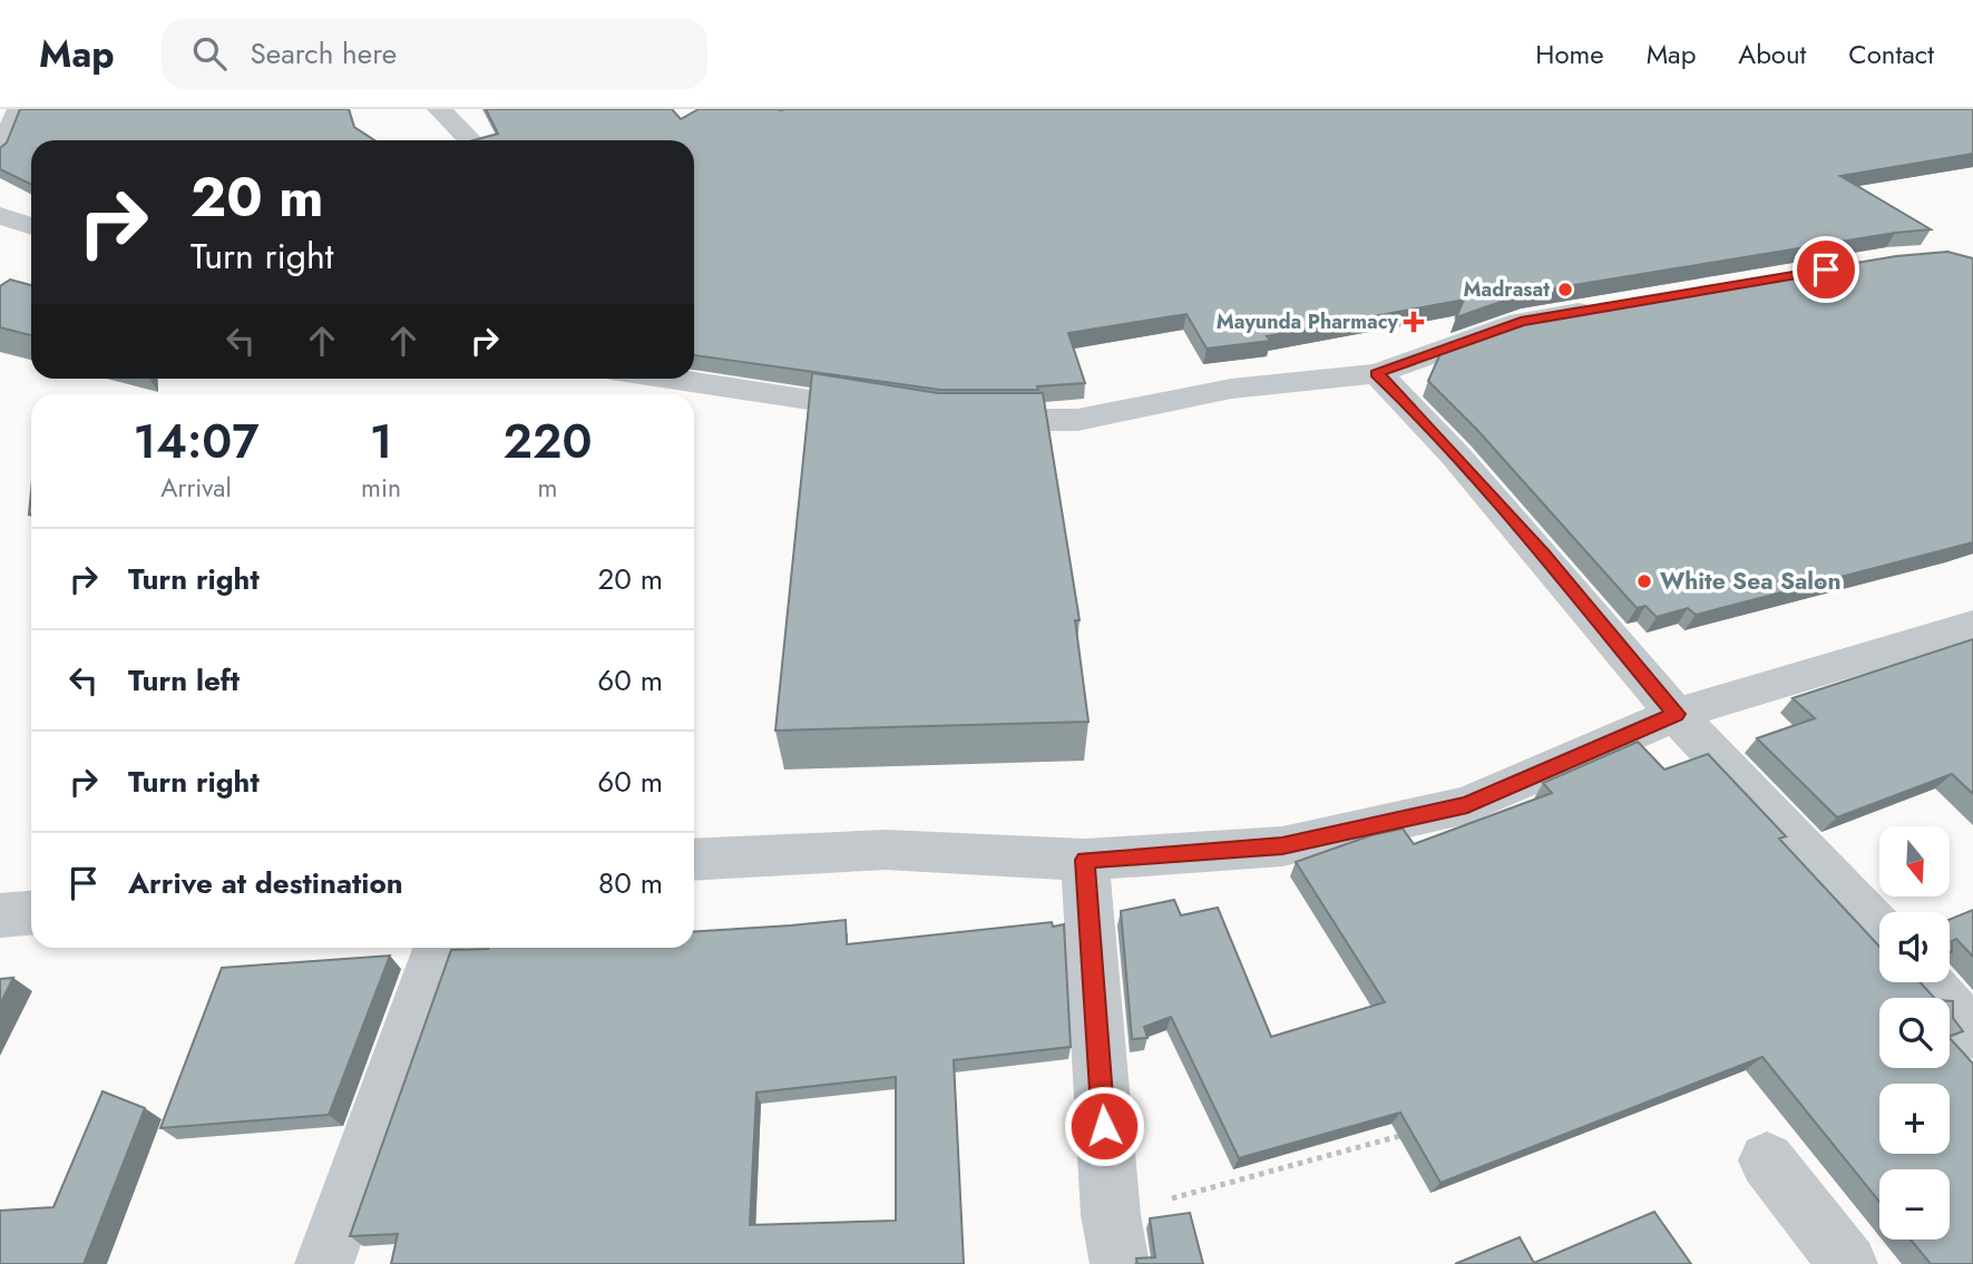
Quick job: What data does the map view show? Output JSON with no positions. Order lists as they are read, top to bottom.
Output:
{
  "places": {
    "other": ["Madrasat", "White Sea Salon"],
    "health": ["Mayunda Pharmacy"]
  },
  "north": "bottom",
  "page": {
    "header": "Map",
    "search": "Search here",
    "nav": [
      "Home",
      "Map",
      "About",
      "Contact"
    ],
    "turn": ["20 m", "Turn right"],
    "eta": [
      "14:07",
      "Arrival",
      "1",
      "min",
      "220",
      "m"
    ],
    "list": [
      {
        "name": "Turn right",
        "value": "20 m"
      },
      {
        "name": "Turn left",
        "value": "60 m"
      },
      {
        "name": "Turn right",
        "value": "60 m"
      },
      {
        "name": "Arrive at destination",
        "value": "80 m"
      }
    ],
    "map_buttons": ["+", "−"]
  }
}
